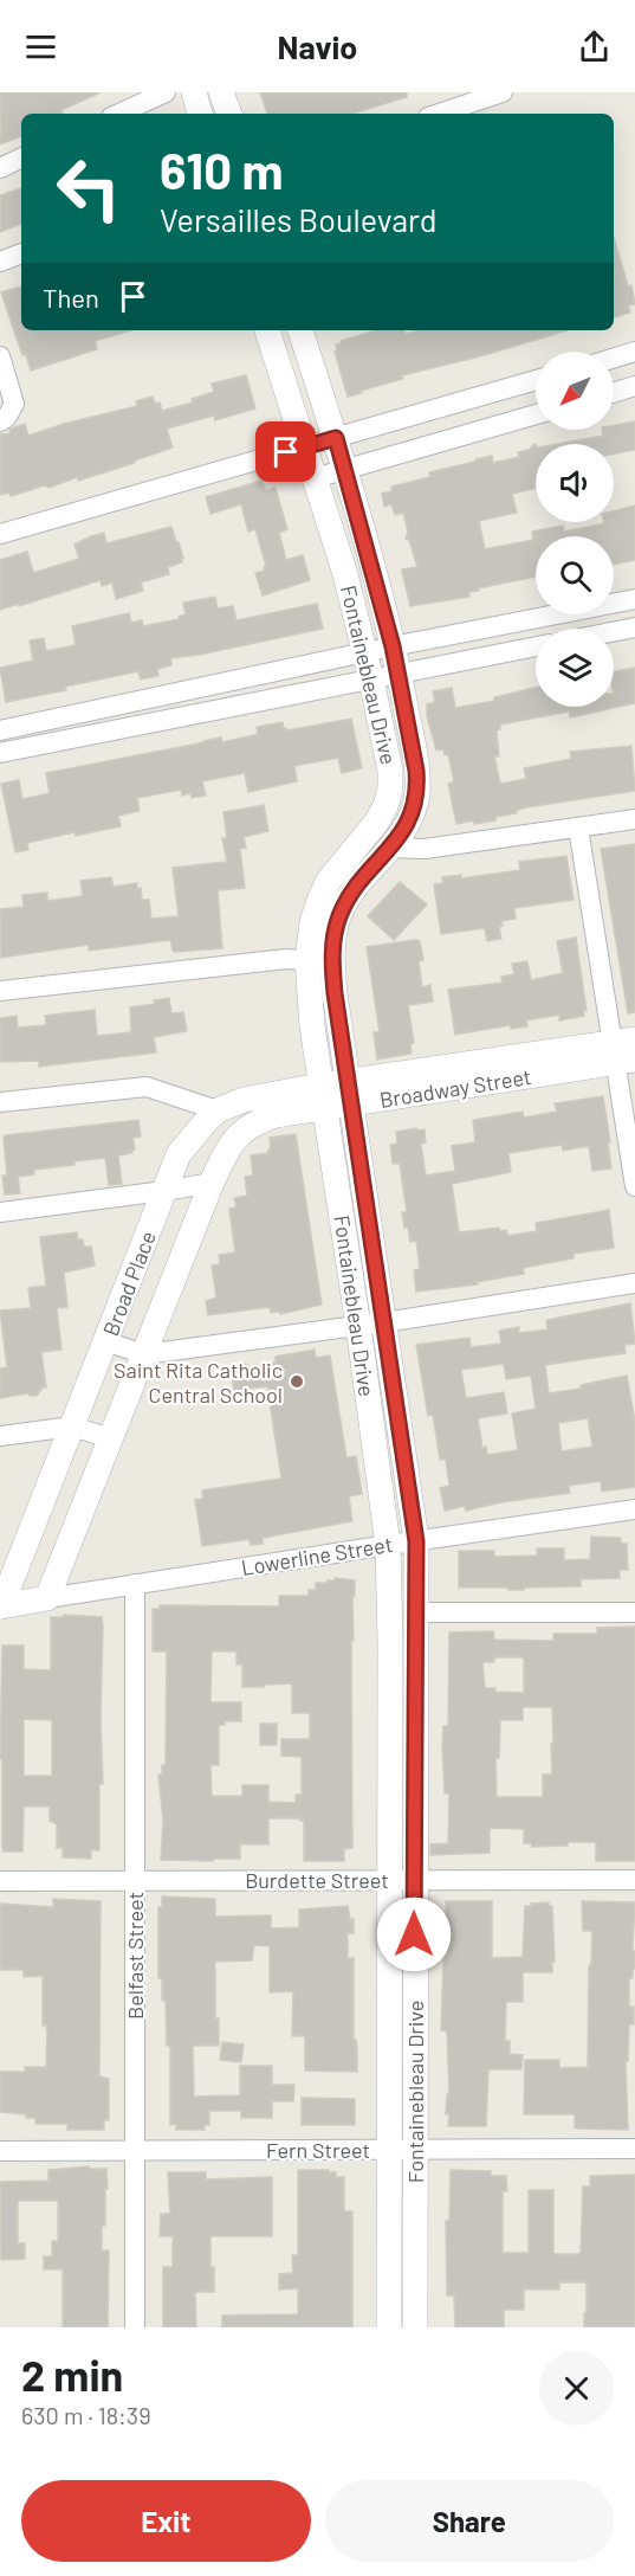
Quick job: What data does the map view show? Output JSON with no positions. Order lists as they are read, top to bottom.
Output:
{
  "streets": {
    "street": [
      "Fontainebleau Drive",
      "Broadway Street",
      "Broad Place",
      "Lowerline Street",
      "Burdette Street",
      "Belfast Street",
      "Fern Street"
    ]
  },
  "crossings": [
    ["Fontainebleau Drive", "Broadway Street"],
    ["Fontainebleau Drive", "Broad Place"],
    ["Fontainebleau Drive", "Lowerline Street"],
    ["Fontainebleau Drive", "Burdette Street"],
    ["Fontainebleau Drive", "Fern Street"],
    ["Broadway Street", "Broad Place"],
    ["Broad Place", "Lowerline Street"],
    ["Lowerline Street", "Belfast Street"],
    ["Burdette Street", "Belfast Street"],
    ["Belfast Street", "Fern Street"]
  ],
  "places": ["Saint Rita Catholic Central School"],
  "north": "bottom left",
  "page": {
    "header": "Navio",
    "turn": ["610 m", "Versailles Boulevard"],
    "then": "Then",
    "heading": ["2 min", "630 m · 18:39"],
    "buttons": ["Exit", "Share"]
  }
}
